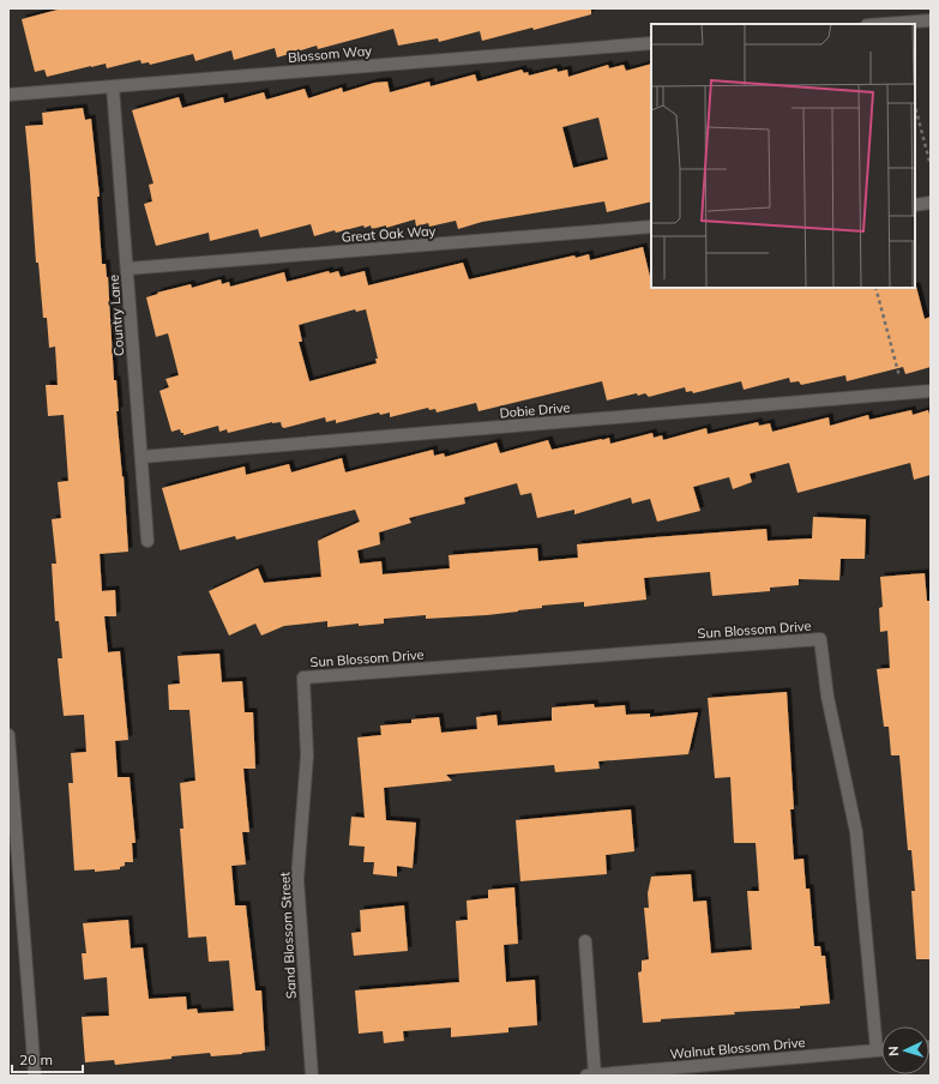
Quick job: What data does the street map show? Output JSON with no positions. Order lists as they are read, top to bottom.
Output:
{
  "streets": {
    "street": [
      "Blossom Way",
      "Great Oak Way",
      "Country Lane",
      "Dobie Drive",
      "Sun Blossom Drive",
      "Sand Blossom Street",
      "Walnut Blossom Drive"
    ]
  },
  "crossings": [
    ["Blossom Way", "Country Lane"],
    ["Great Oak Way", "Country Lane"],
    ["Country Lane", "Dobie Drive"],
    ["Sun Blossom Drive", "Sand Blossom Street"],
    ["Sun Blossom Drive", "Walnut Blossom Drive"]
  ],
  "scale_bar": "20 m",
  "north": "left"
}
